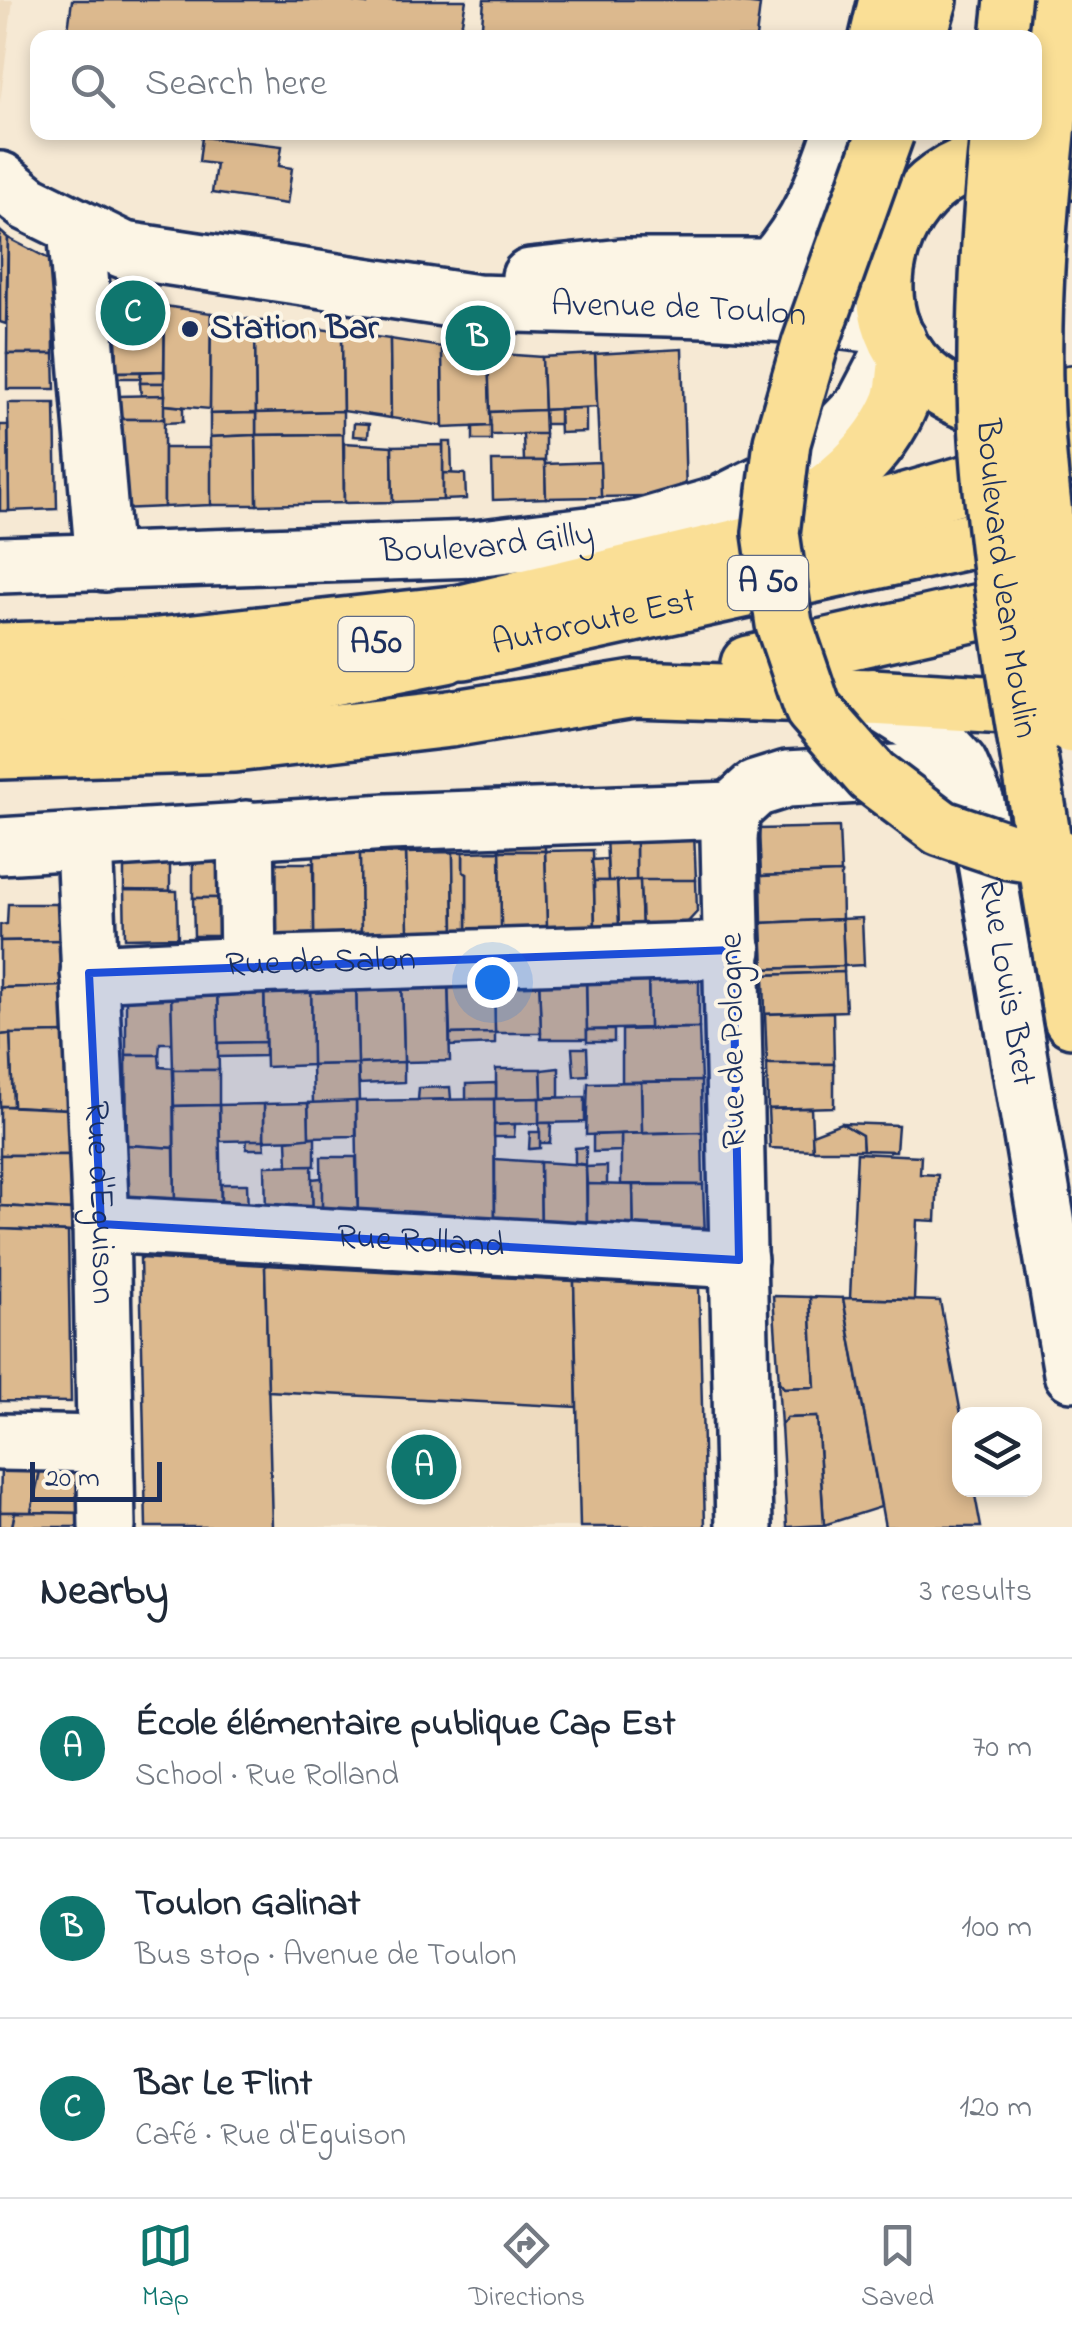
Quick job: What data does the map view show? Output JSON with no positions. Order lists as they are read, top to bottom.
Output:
{
  "streets": {
    "main road": [
      "Boulevard Jean Moulin",
      "A 50",
      "Autoroute Est",
      "A50"
    ],
    "street": [
      "Avenue de Toulon",
      "Boulevard Gilly",
      "Rue de Salon",
      "Rue Louis Bret",
      "Rue de Pologne",
      "Rue d'Eguison",
      "Rue Rolland"
    ]
  },
  "crossings": [
    ["Avenue de Toulon", "Boulevard Gilly"],
    ["Rue de Salon", "Rue de Pologne"],
    ["Rue de Salon", "Rue d'Eguison"],
    ["Rue de Pologne", "Rue Rolland"],
    ["Rue d'Eguison", "Rue Rolland"]
  ],
  "places": ["Station Bar"],
  "scale_bar": "20 m",
  "page": {
    "search": "Search here",
    "pins": ["C", "B", "A"],
    "scale": "20 m",
    "heading": ["Nearby", "3 results"],
    "list": [
      {
        "mark": "A",
        "name": "École élémentaire publique Cap Est",
        "note": "School · Rue Rolland",
        "value": "70 m"
      },
      {
        "mark": "B",
        "name": "Toulon Galinat",
        "note": "Bus stop · Avenue de Toulon",
        "value": "100 m"
      },
      {
        "mark": "C",
        "name": "Bar Le Flint",
        "note": "Café · Rue d'Eguison",
        "value": "120 m"
      }
    ],
    "nav": ["Map", "Directions", "Saved"]
  }
}
